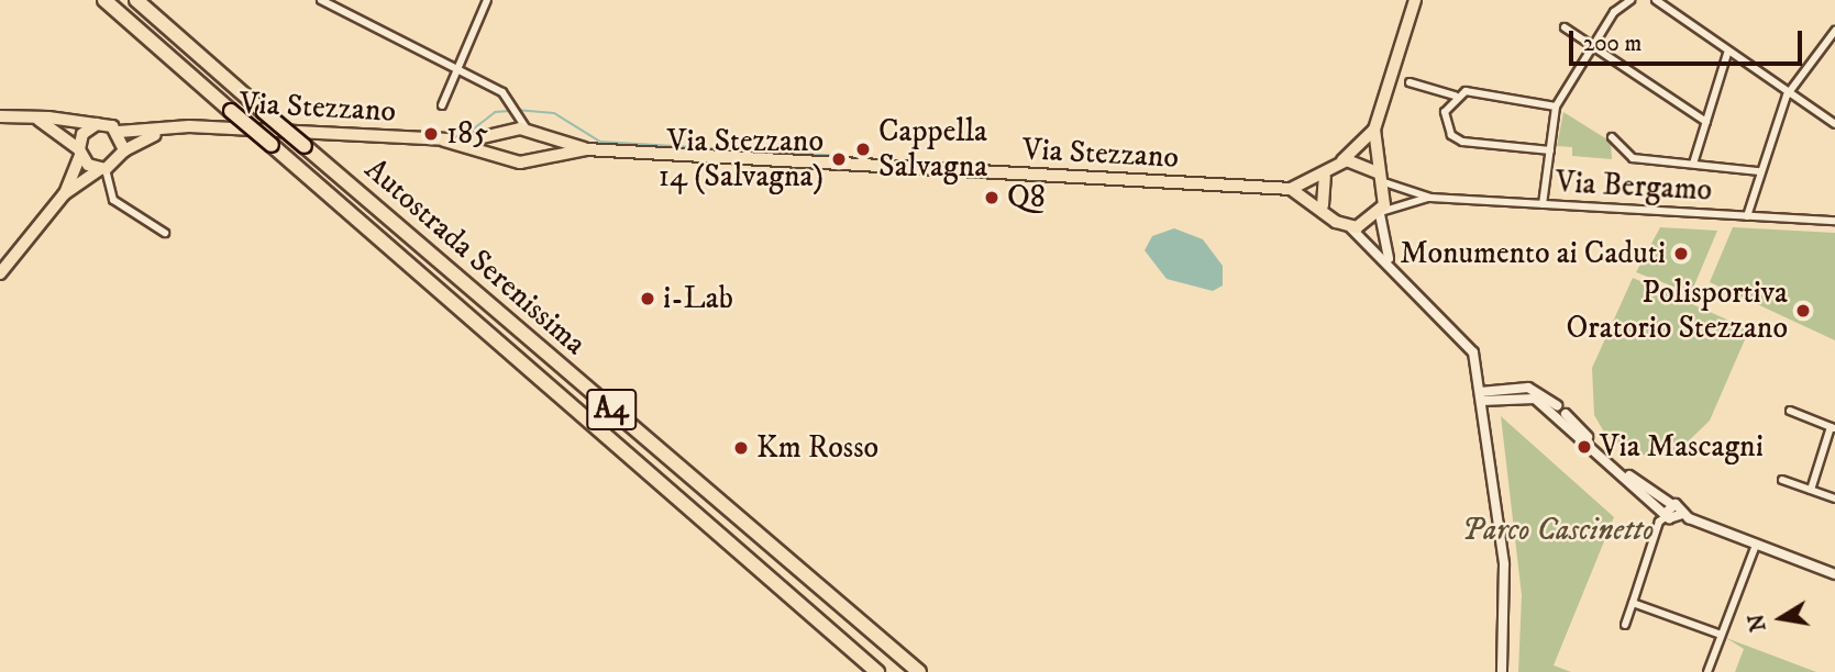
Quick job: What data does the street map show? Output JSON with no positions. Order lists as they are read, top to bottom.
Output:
{
  "streets": {
    "highway": ["Autostrada Serenissima", "A4"],
    "main road": ["Via Stezzano"],
    "street": ["Via Bergamo"]
  },
  "crossings": [
    ["Via Stezzano", "Via Bergamo"]
  ],
  "parks": ["Parco Cascinetto"],
  "places": [
    "185",
    "Cappella Salvagna",
    "Via Stezzano 14 (Salvagna)",
    "Q8",
    "Monumento ai Caduti",
    "i-Lab",
    "Polisportiva Oratorio Stezzano",
    "Via Mascagni",
    "Km Rosso"
  ],
  "scale_bar": "200 m",
  "north": "left"
}
